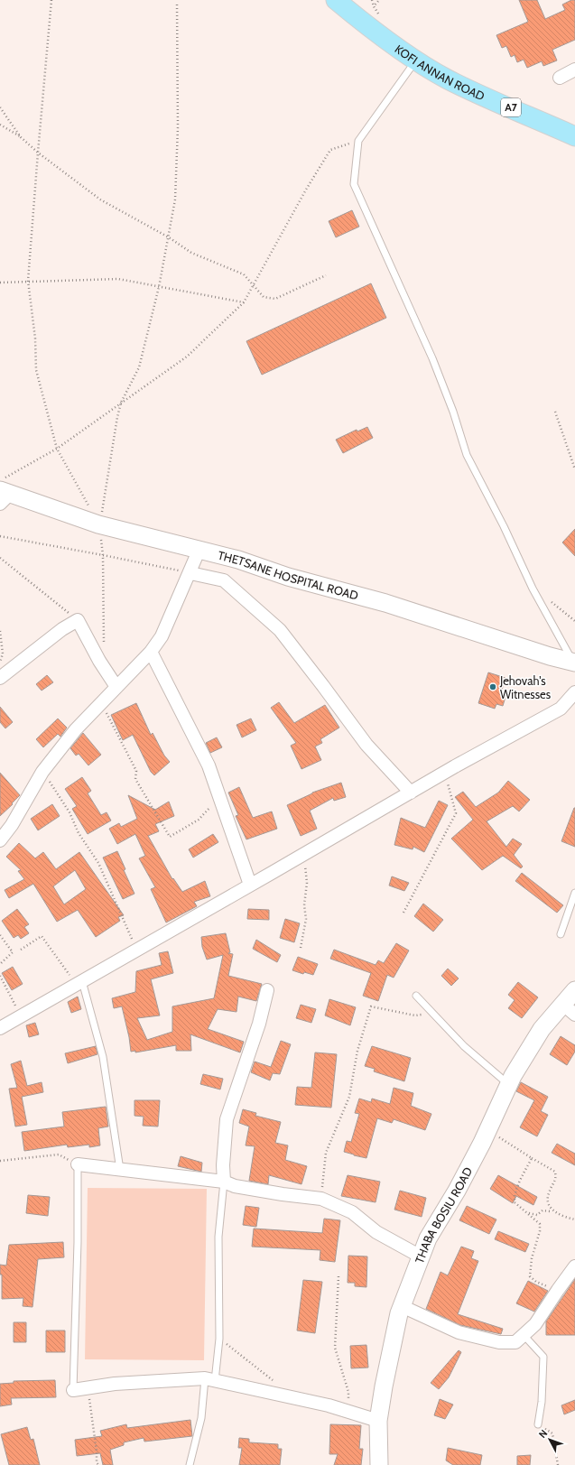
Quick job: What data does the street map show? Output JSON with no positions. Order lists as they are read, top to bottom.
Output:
{
  "streets": {
    "main road": [
      "KOFI ANNAN ROAD",
      "A7",
      "THETSANE HOSPITAL ROAD",
      "THABA BOSIU ROAD"
    ]
  },
  "places": ["Jehovah's Witnesses"],
  "north": "top left"
}
